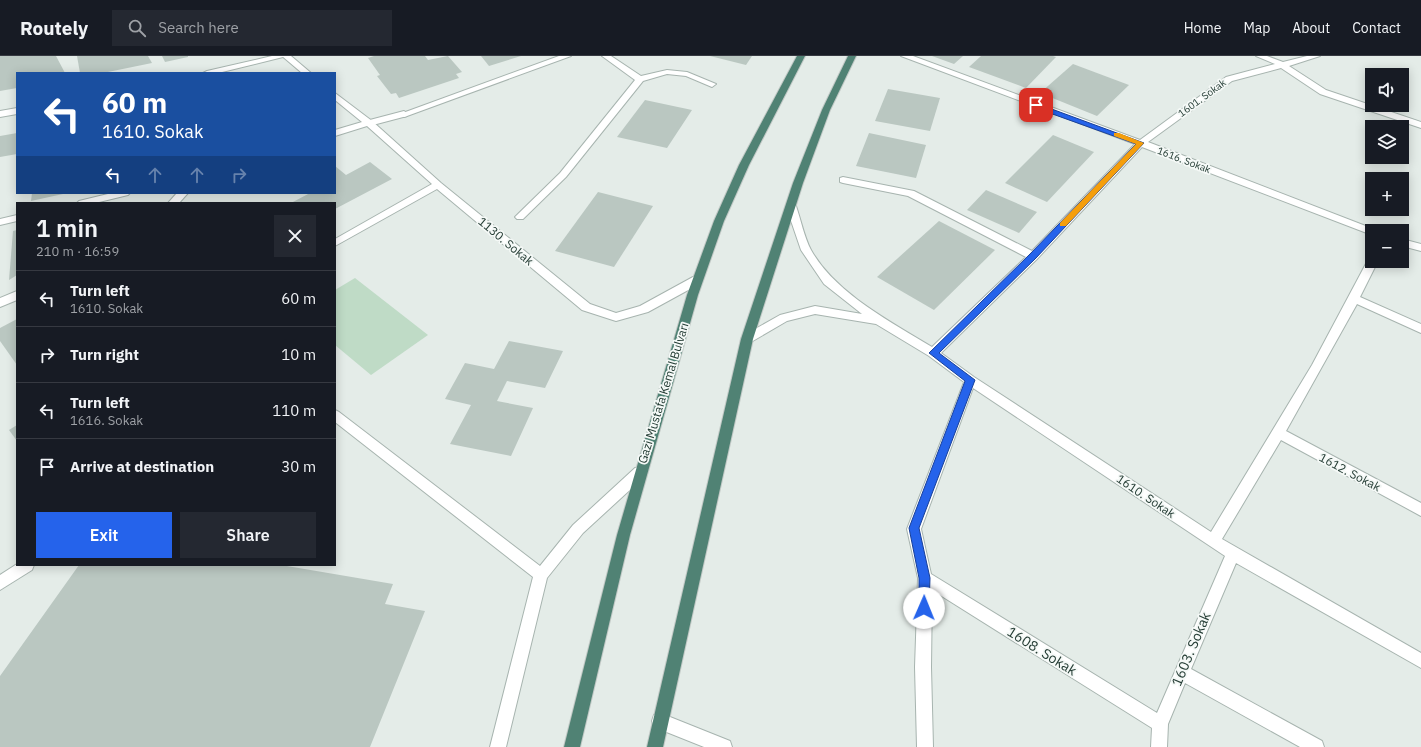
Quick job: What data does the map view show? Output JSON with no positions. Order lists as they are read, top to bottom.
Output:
{
  "streets": {
    "highway": ["Gazi Mustafa Kemal Bulvarı"],
    "street": [
      "1601. Sokak",
      "1616. Sokak",
      "1130. Sokak",
      "1612. Sokak",
      "1610. Sokak",
      "1603. Sokak",
      "1608. Sokak"
    ]
  },
  "crossings": [
    ["1601. Sokak", "1616. Sokak"],
    ["1601. Sokak", "1610. Sokak"],
    ["1130. Sokak", "Gazi Mustafa Kemal Bulvarı"],
    ["1610. Sokak", "1603. Sokak"],
    ["1603. Sokak", "1608. Sokak"]
  ],
  "page": {
    "header": "Routely",
    "search": "Search here",
    "nav": [
      "Home",
      "Map",
      "About",
      "Contact"
    ],
    "map_buttons": ["+", "−"],
    "turn": ["60 m", "1610. Sokak"],
    "heading": ["1 min", "210 m · 16:59"],
    "list": [
      {
        "name": "Turn left",
        "note": "1610. Sokak",
        "value": "60 m"
      },
      {
        "name": "Turn right",
        "value": "10 m"
      },
      {
        "name": "Turn left",
        "note": "1616. Sokak",
        "value": "110 m"
      },
      {
        "name": "Arrive at destination",
        "value": "30 m"
      }
    ],
    "buttons": ["Exit", "Share"]
  }
}
